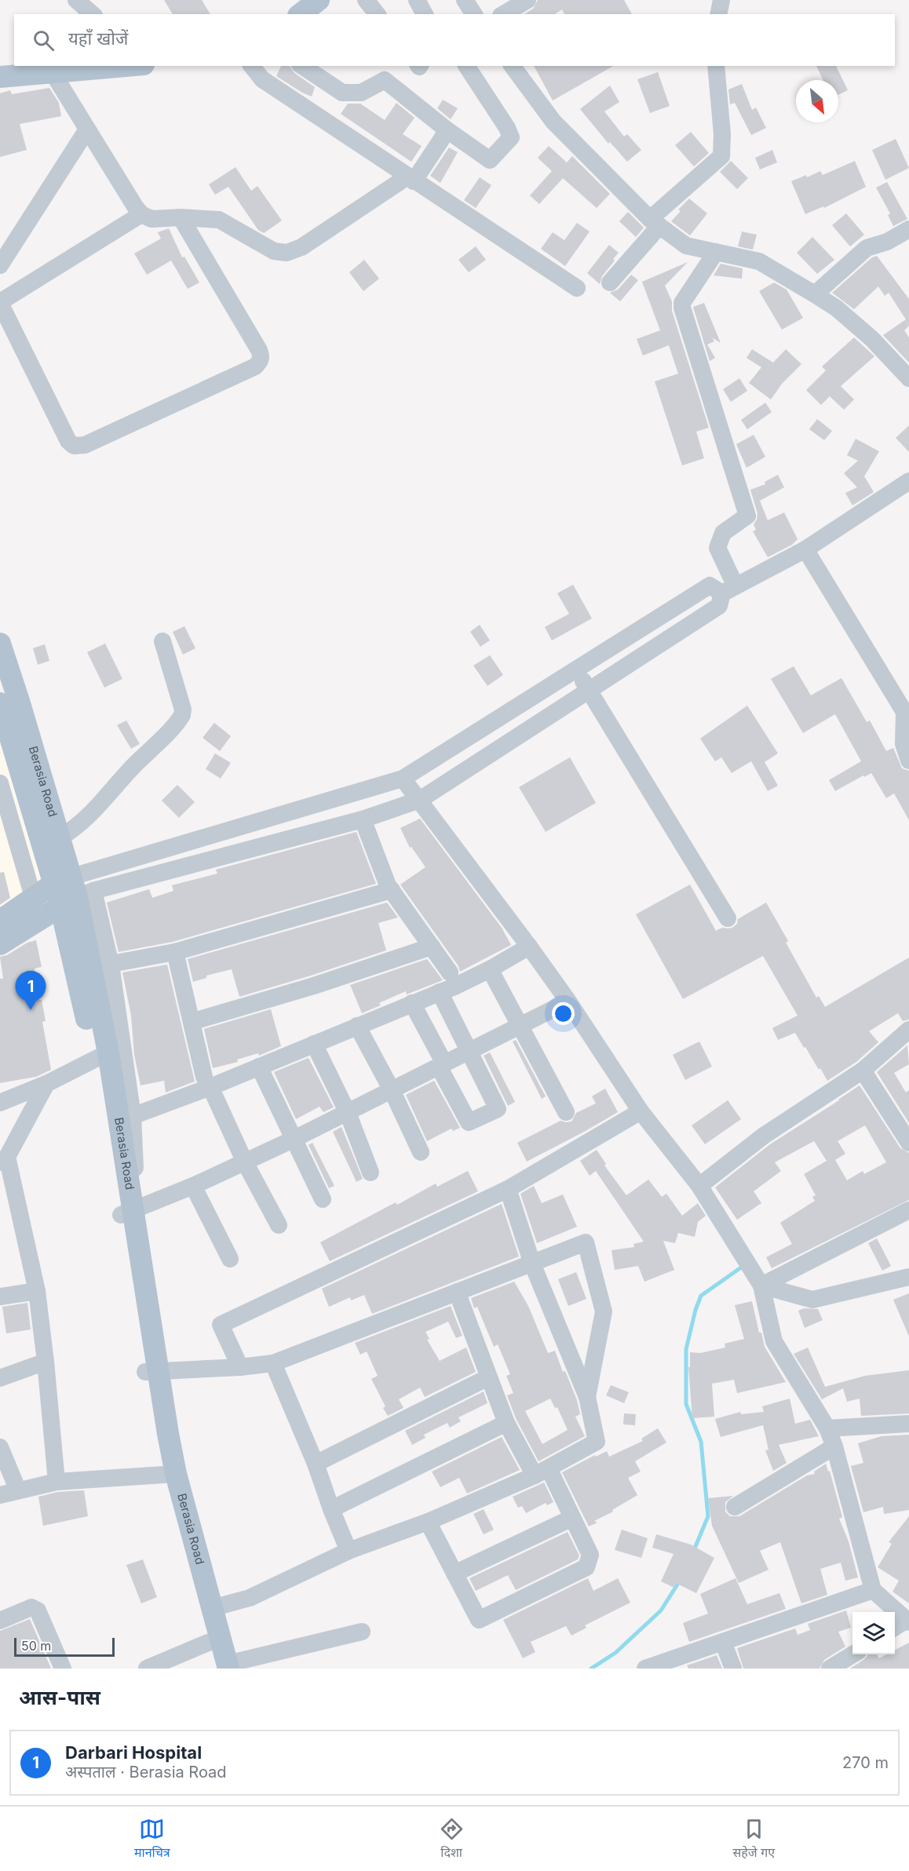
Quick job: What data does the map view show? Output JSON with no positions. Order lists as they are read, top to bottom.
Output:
{
  "streets": {
    "main road": ["Berasia Road"]
  },
  "scale_bar": "50 m",
  "north": "bottom right",
  "page": {
    "search": "यहाँ खोजें",
    "pins": "1",
    "scale": "50 m",
    "heading": "आस-पास",
    "list": [
      {
        "mark": "1",
        "name": "Darbari Hospital",
        "note": "अस्पताल · Berasia Road",
        "value": "270 m"
      }
    ],
    "nav": ["मानचित्र", "दिशा", "सहेजे गए"]
  }
}
